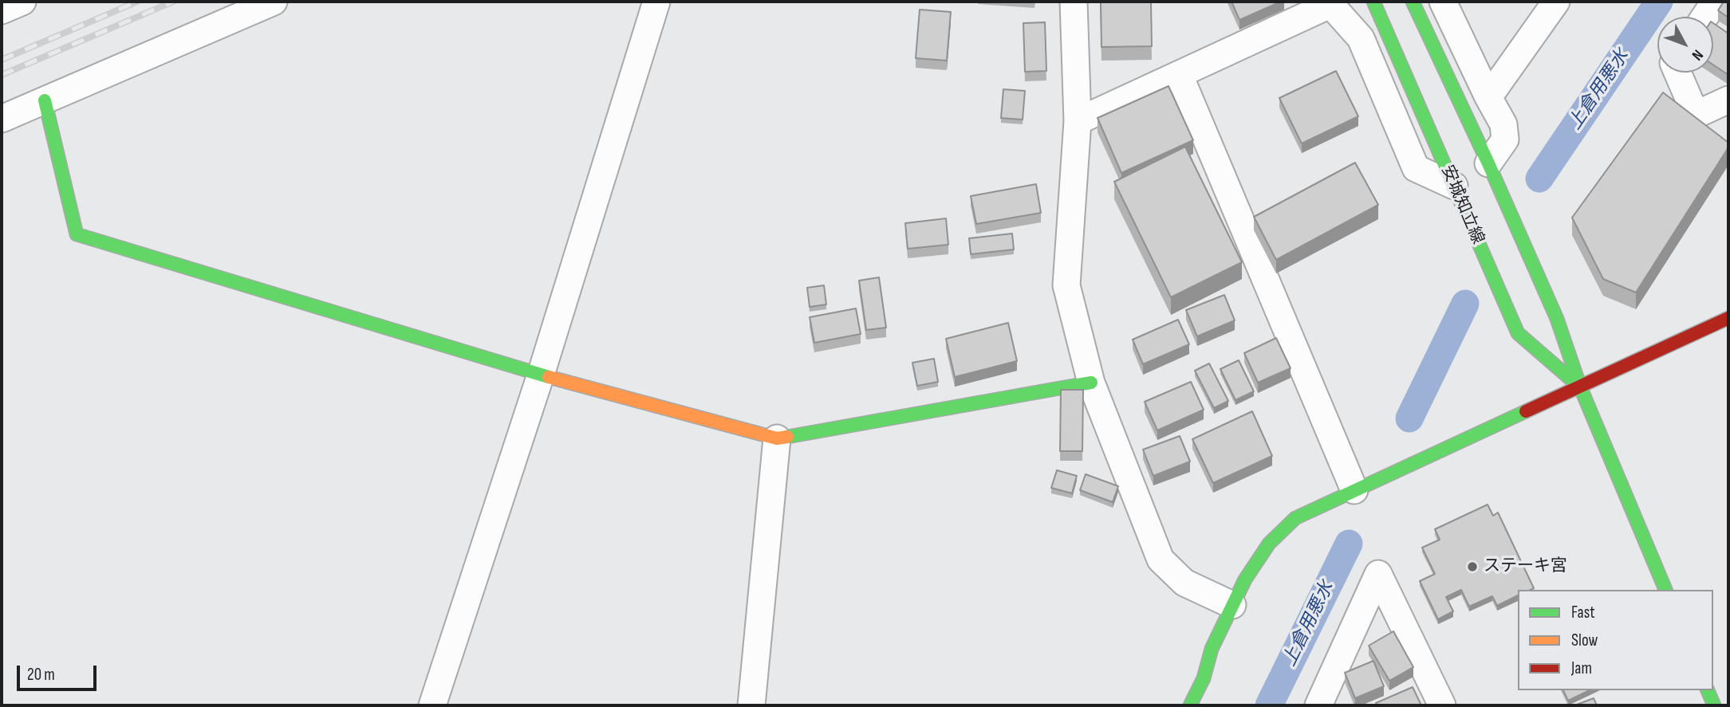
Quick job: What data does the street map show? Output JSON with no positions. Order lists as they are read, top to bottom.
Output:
{
  "streets": {
    "street": ["安城知立線"]
  },
  "water": ["上倉用悪水"],
  "places": ["ステーキ宮"],
  "legend": ["Fast", "Slow", "Jam"],
  "scale_bar": "20 m",
  "north": "bottom right"
}
